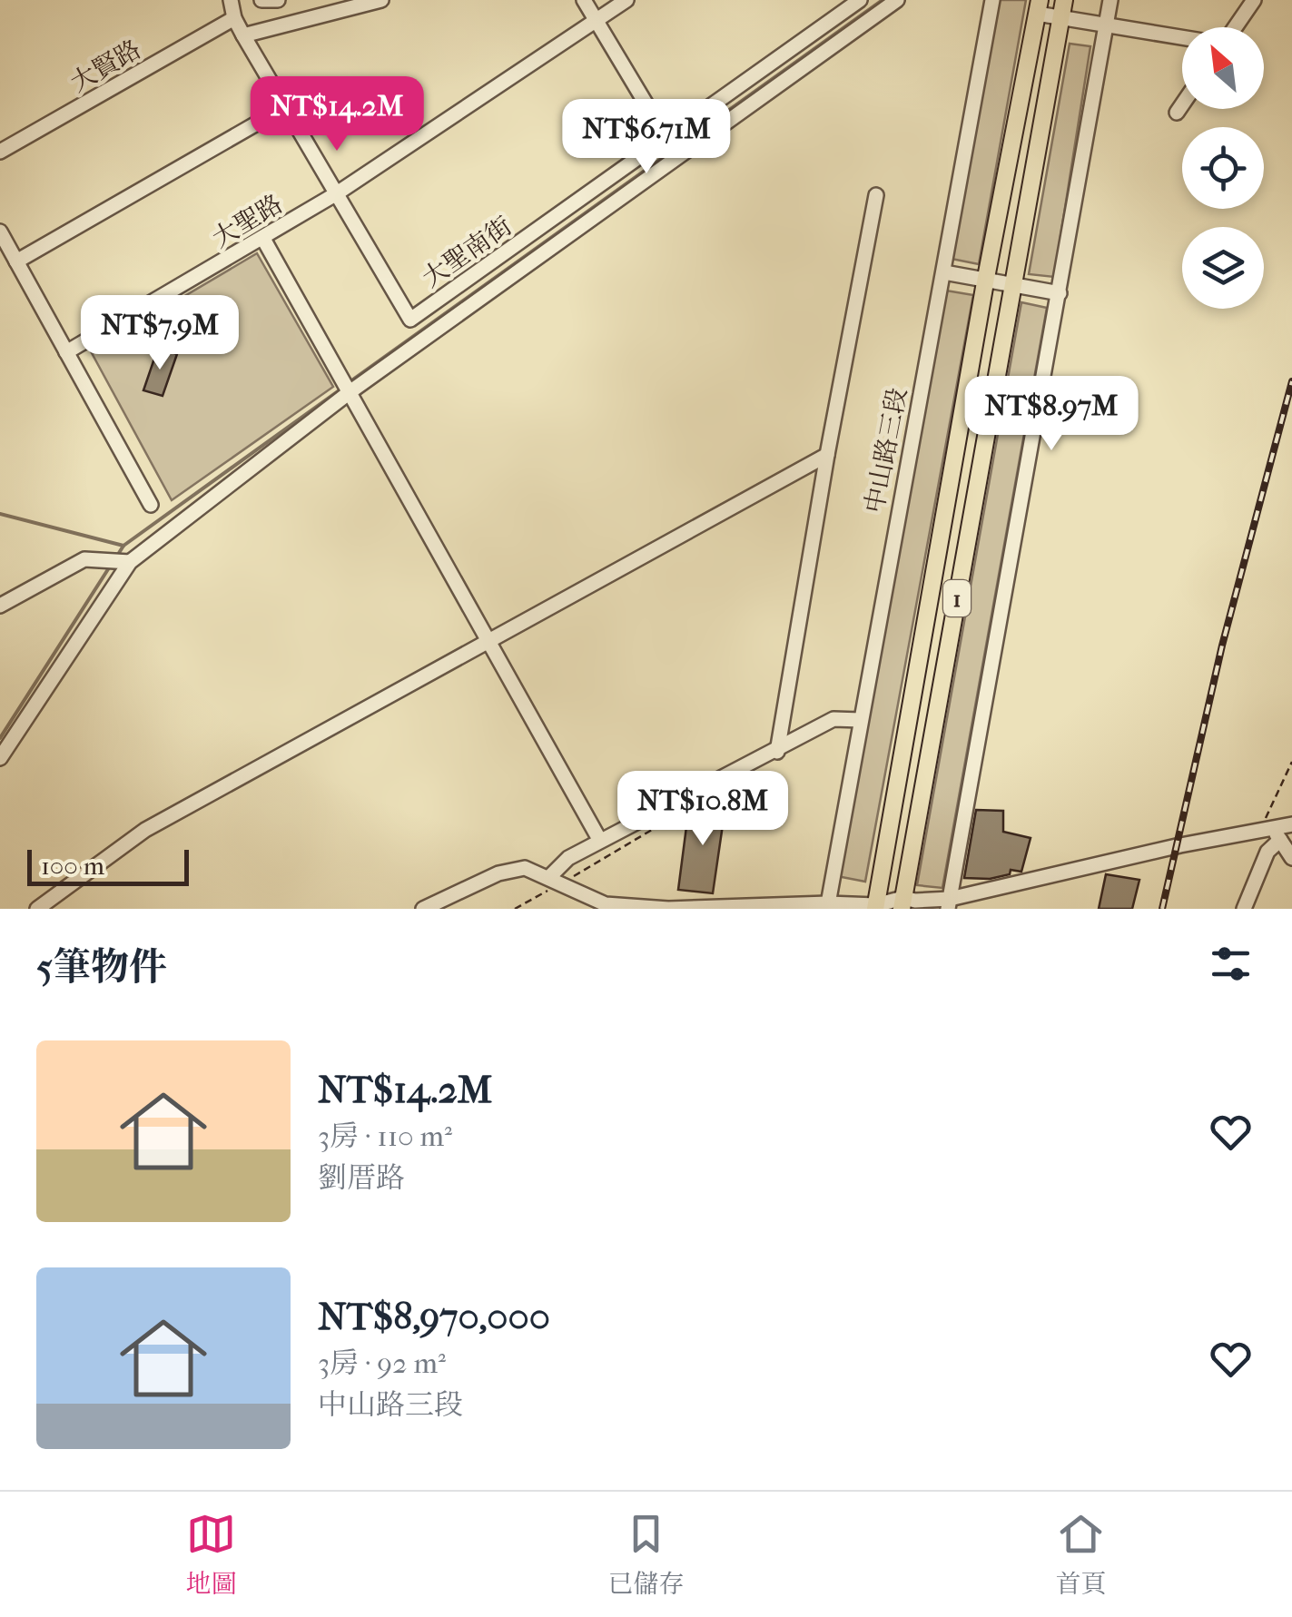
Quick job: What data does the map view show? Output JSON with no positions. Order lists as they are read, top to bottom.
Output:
{
  "streets": {
    "main road": ["1"],
    "street": [
      "大賢路",
      "大聖路",
      "大聖南街",
      "中山路三段"
    ]
  },
  "crossings": [
    ["大聖路", "大聖南街"]
  ],
  "scale_bar": "100 m",
  "north": "top left",
  "page": {
    "price": [
      "NT$14.2M",
      "NT$6.71M",
      "NT$7.9M",
      "NT$8.97M",
      "NT$10.8M"
    ],
    "scale": "100 m",
    "heading": "5筆物件",
    "list": [
      {
        "name": "NT$14.2M",
        "note": "3房 · 110 m² · 劉厝路"
      },
      {
        "name": "NT$8,970,000",
        "note": "3房 · 92 m² · 中山路三段"
      }
    ],
    "tabs": ["地圖", "已儲存", "首頁"]
  }
}
